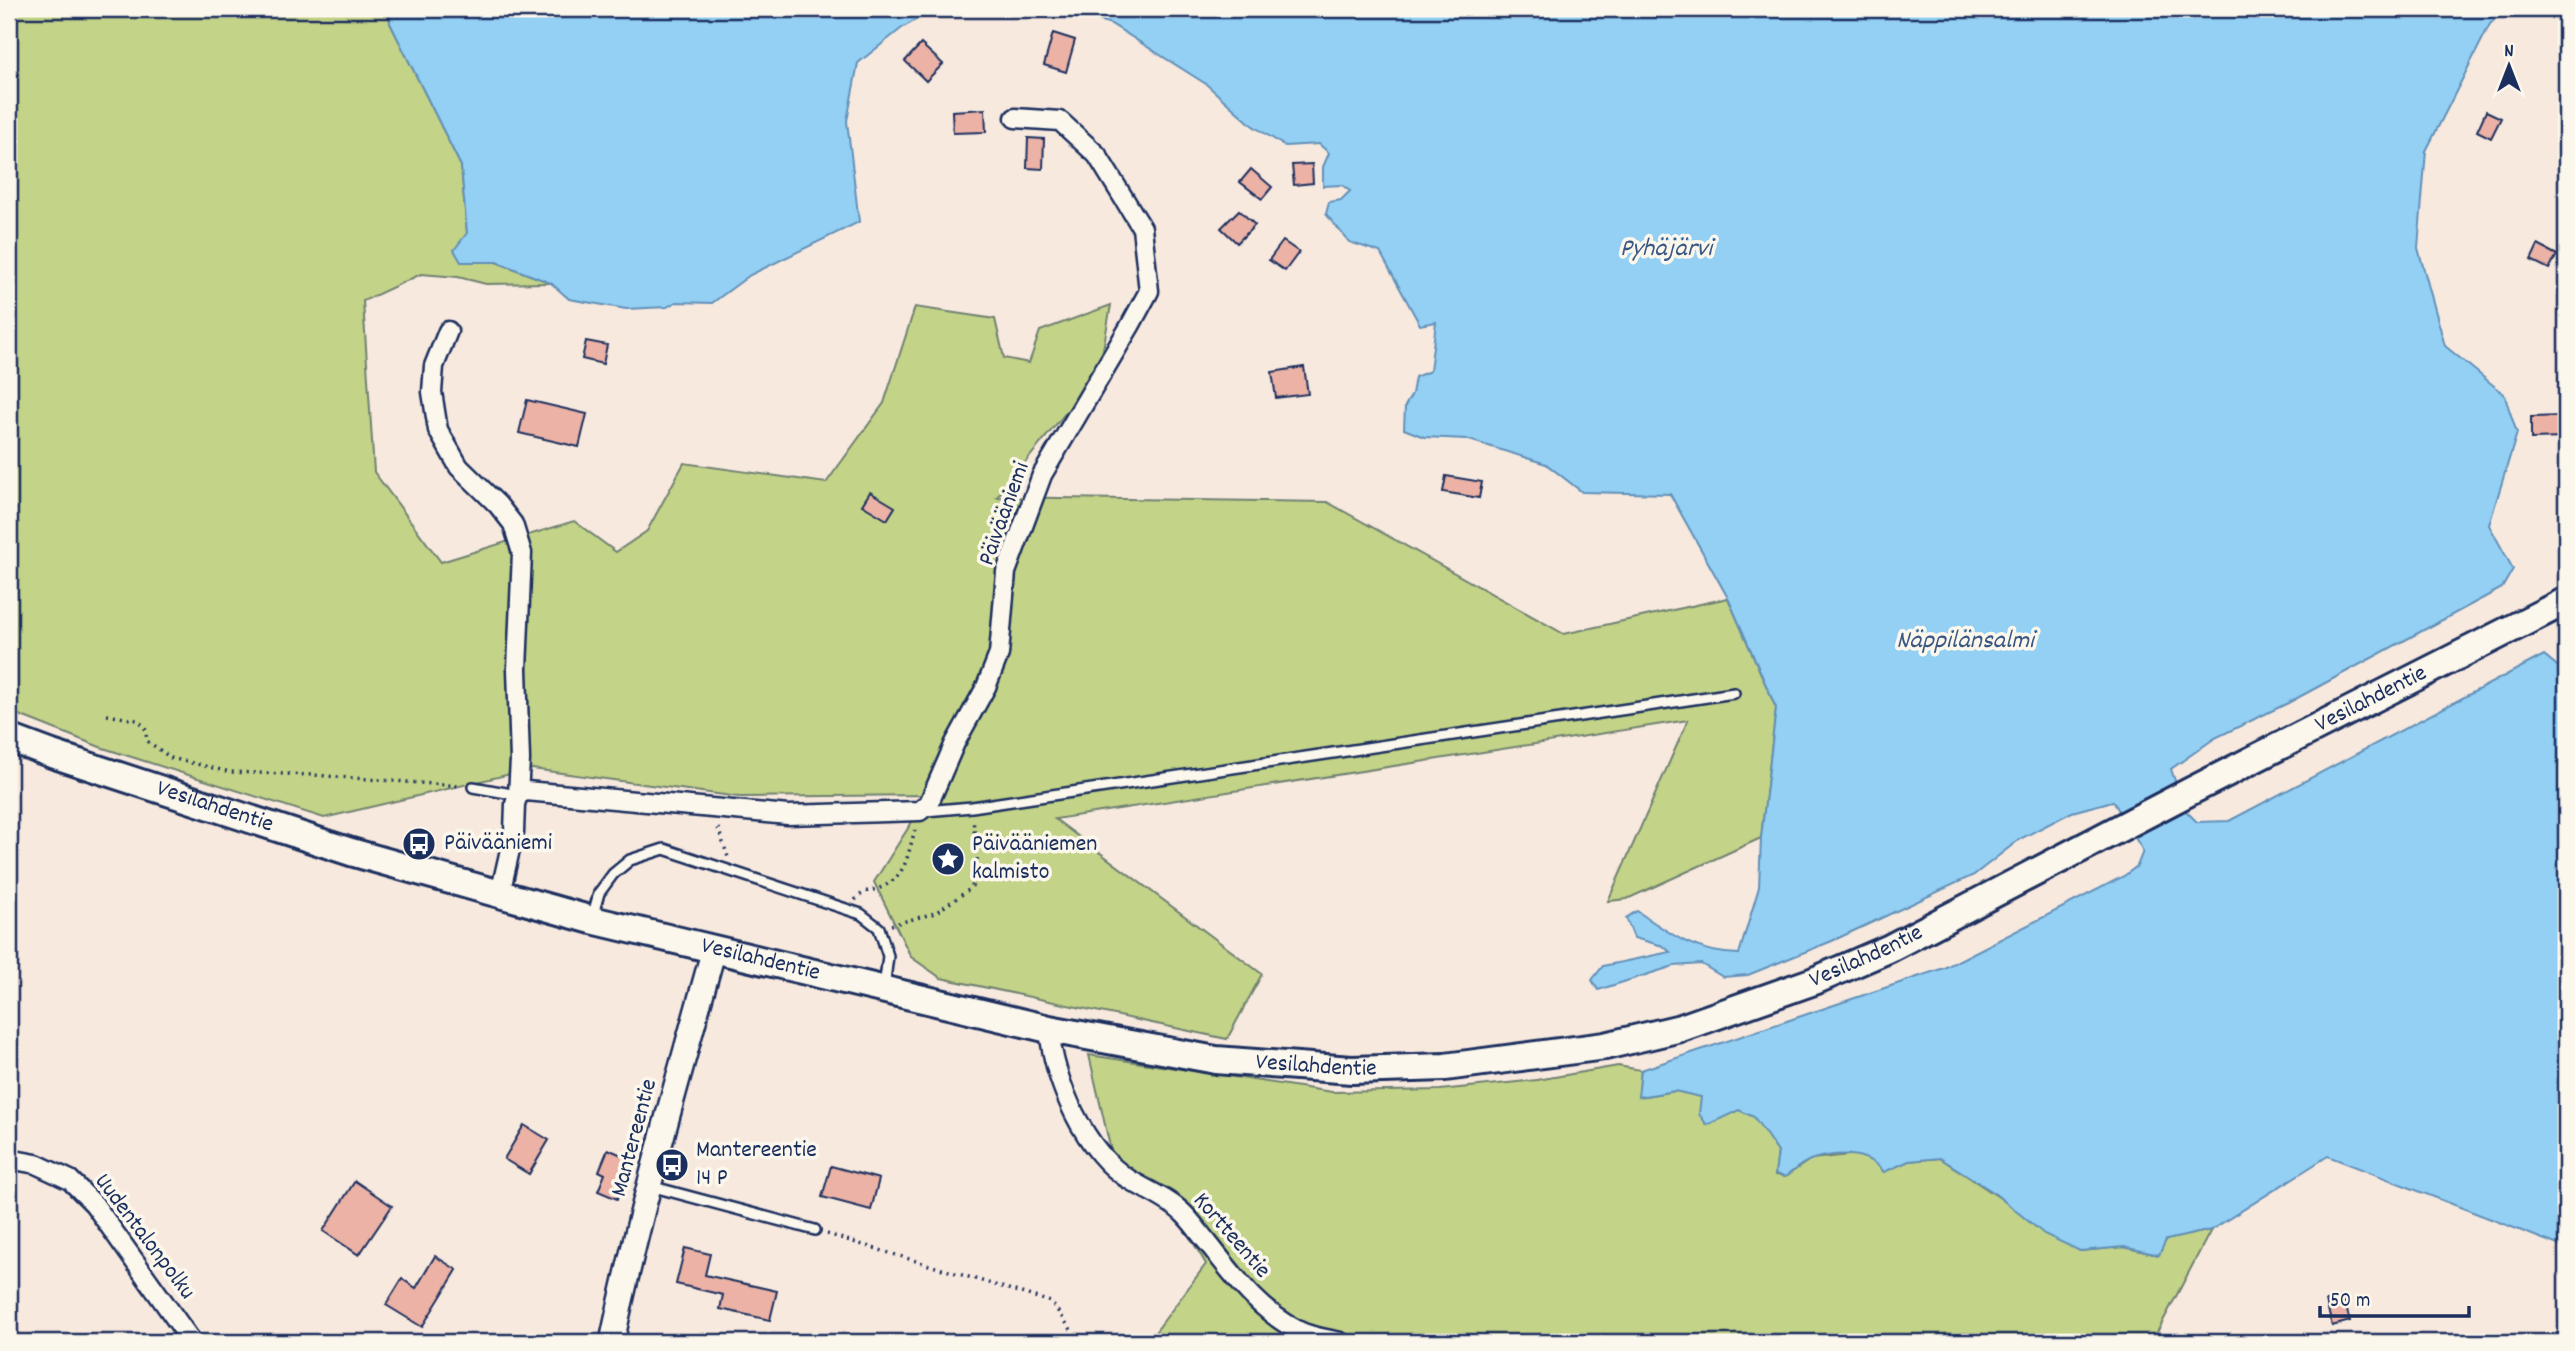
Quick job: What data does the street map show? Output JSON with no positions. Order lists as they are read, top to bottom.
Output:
{
  "streets": {
    "main road": ["Vesilahdentie"],
    "street": [
      "Päivääniemi",
      "Mantereentie",
      "Kortteentie",
      "Uudentalonpolku"
    ]
  },
  "crossings": [
    ["Vesilahdentie", "Mantereentie"],
    ["Vesilahdentie", "Kortteentie"]
  ],
  "water": ["Pyhäjärvi", "Näppilänsalmi"],
  "places": {
    "bus stop": ["Päivääniemi", "Mantereentie 14 P"],
    "place": ["Päivääniemen kalmisto"]
  },
  "scale_bar": "50 m",
  "north": "top"
}
